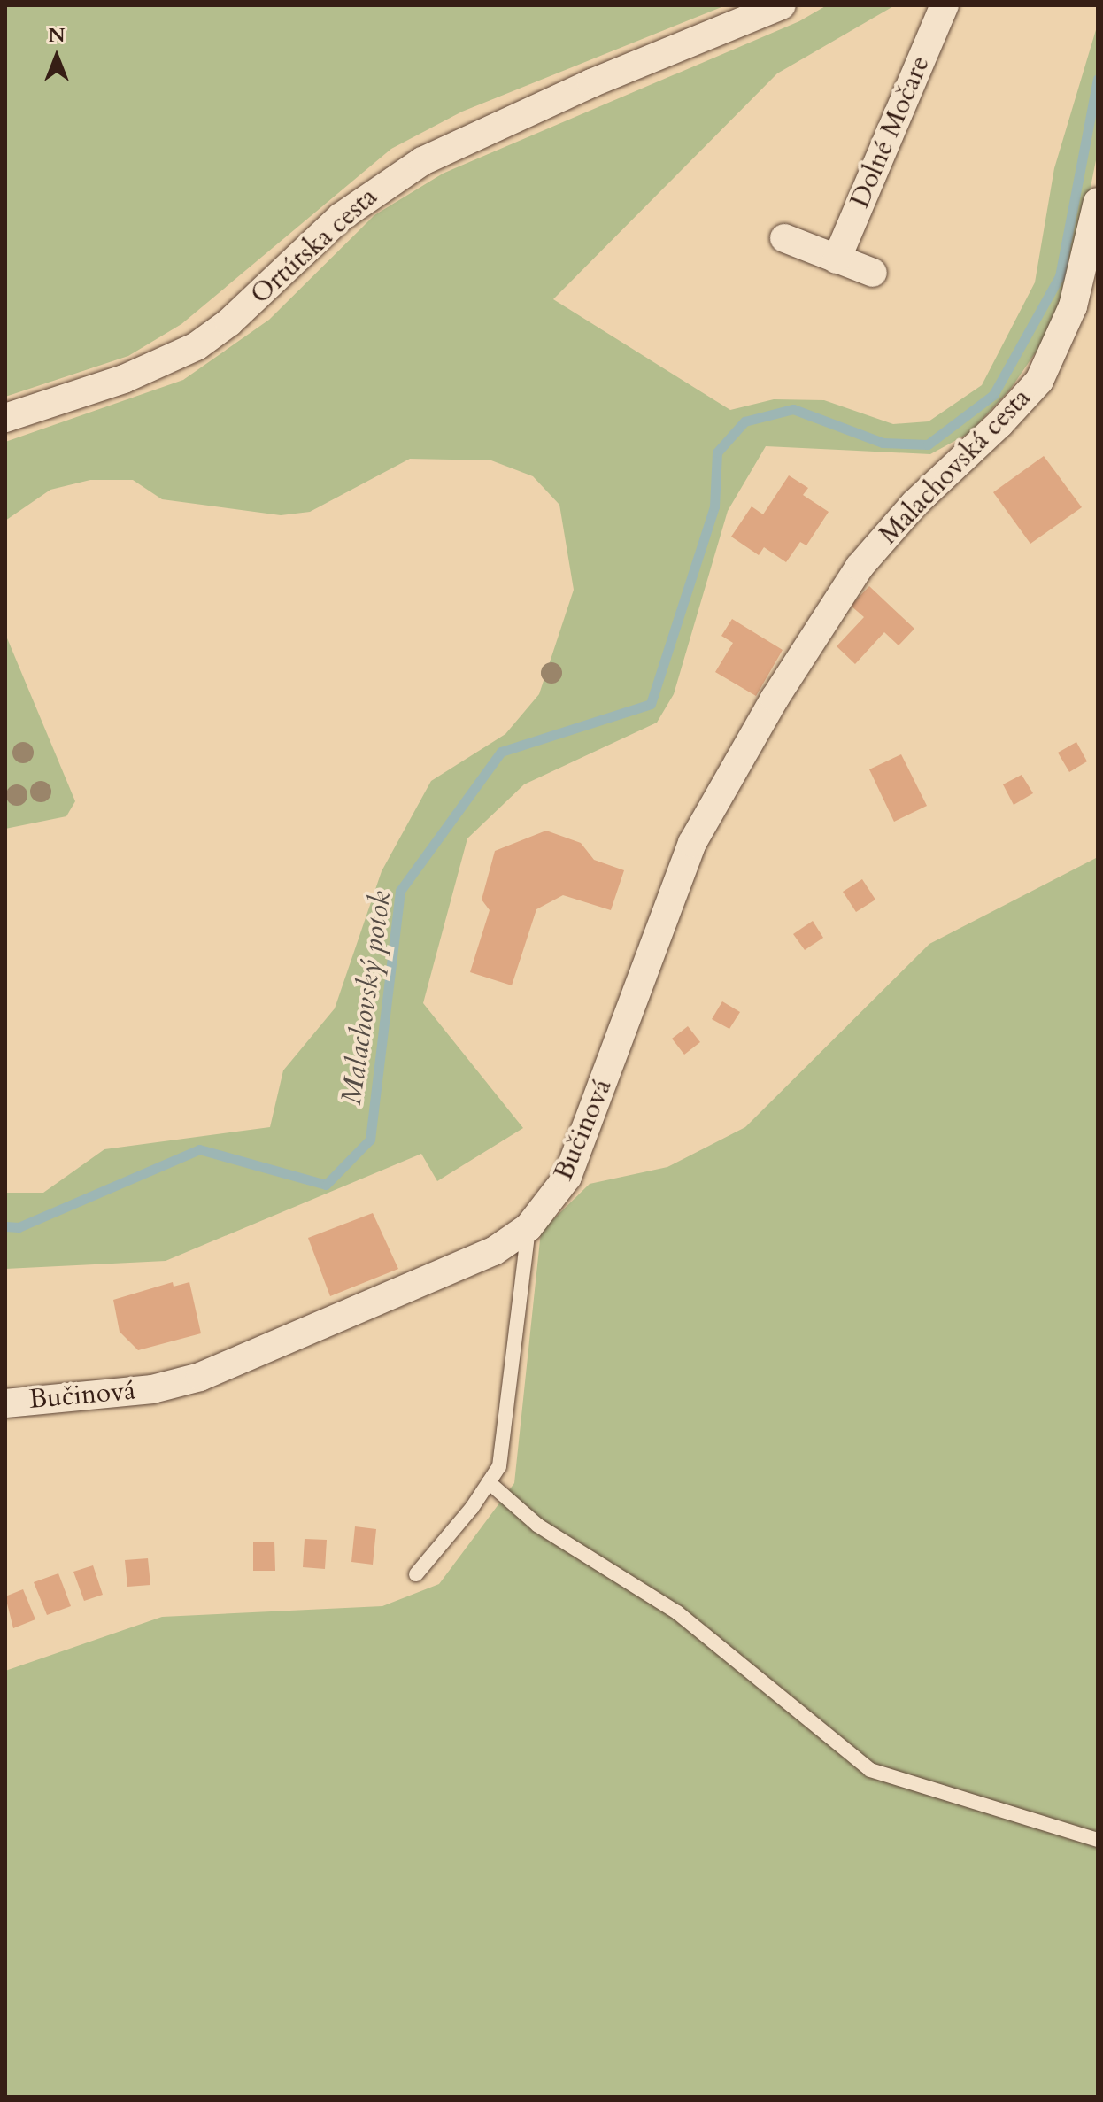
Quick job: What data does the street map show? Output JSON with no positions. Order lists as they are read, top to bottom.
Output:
{
  "streets": {
    "street": [
      "Dolné Močare",
      "Ortútska cesta",
      "Malachovská cesta",
      "Bučinová"
    ]
  },
  "crossings": [
    ["Malachovská cesta", "Bučinová"]
  ],
  "water": ["Malachovský potok"],
  "north": "top"
}
